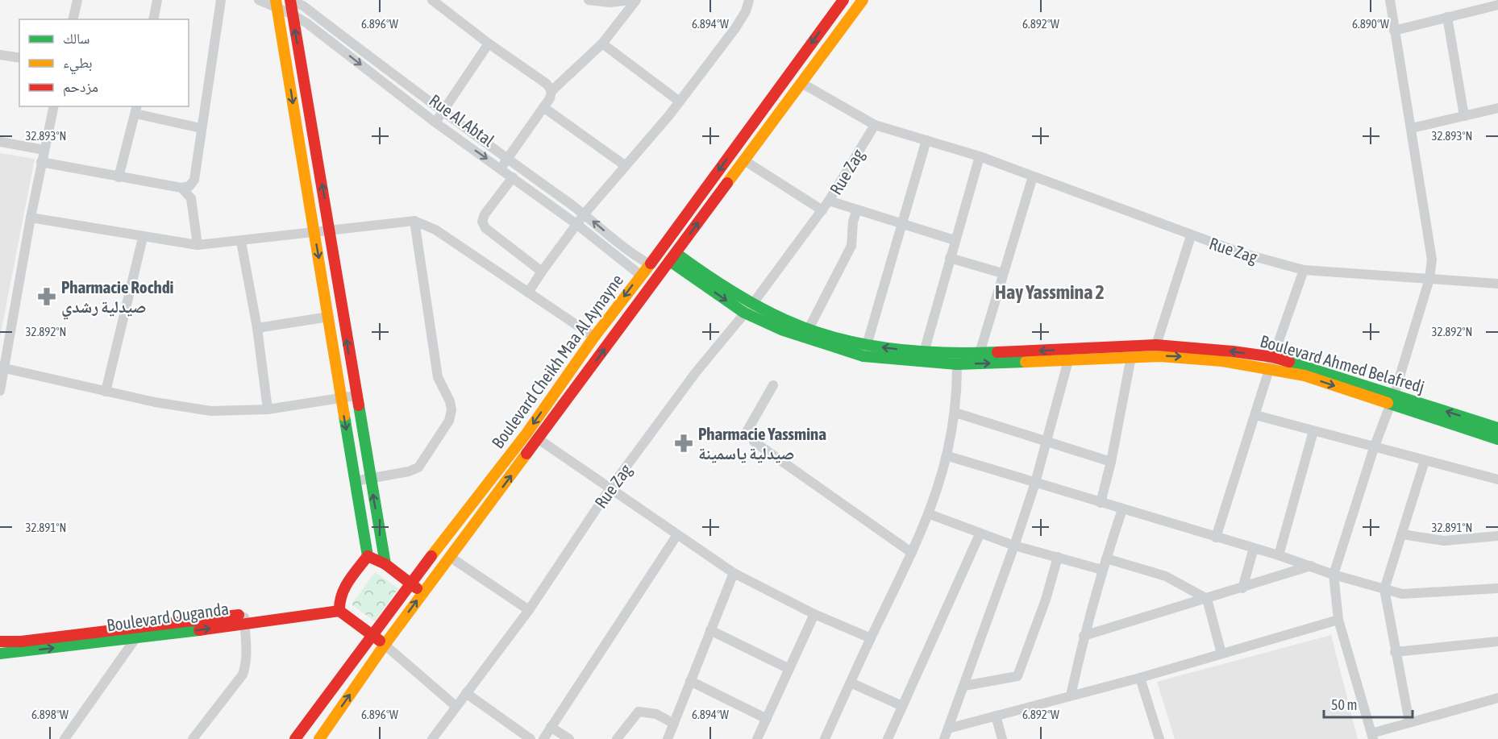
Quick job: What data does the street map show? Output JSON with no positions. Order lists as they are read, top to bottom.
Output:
{
  "streets": {
    "street": [
      "Rue Al Abtal",
      "Rue Zag",
      "Boulevard Cheikh Maa Al Aynayne",
      "Boulevard Ahmed Belafredj",
      "Boulevard Ouganda"
    ]
  },
  "crossings": [
    ["Rue Al Abtal", "Boulevard Cheikh Maa Al Aynayne"],
    ["Rue Zag", "Boulevard Ahmed Belafredj"],
    ["Boulevard Cheikh Maa Al Aynayne", "Boulevard Ahmed Belafredj"]
  ],
  "districts": ["Hay Yassmina 2"],
  "places": {
    "pharmacy": ["Pharmacie Rochdi صيدلية رشدي", "Pharmacie Yassmina صيدلية ياسمينة"]
  },
  "legend": ["سالك", "بطيء", "مزدحم"],
  "scale_bar": "50 m",
  "coordinates": [
    "6.896°W",
    "6.894°W",
    "6.892°W",
    "6.890°W",
    "32.893°N",
    "32.892°N",
    "32.891°N",
    "6.898°W"
  ]
}
